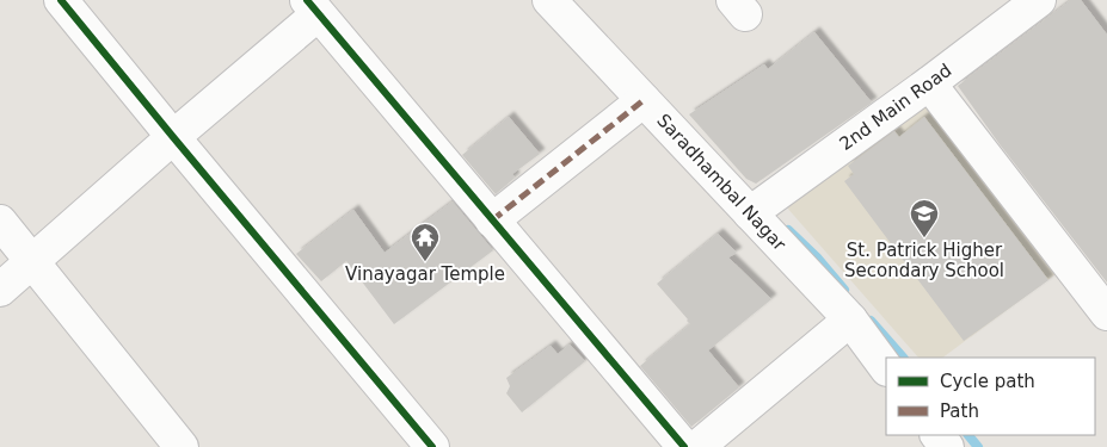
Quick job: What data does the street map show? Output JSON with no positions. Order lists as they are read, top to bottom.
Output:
{
  "streets": {
    "street": ["2nd Main Road", "Saradhambal Nagar"]
  },
  "crossings": [
    ["2nd Main Road", "Saradhambal Nagar"]
  ],
  "places": {
    "school or university": ["St. Patrick Higher Secondary School"],
    "temple": ["Vinayagar Temple"]
  },
  "legend": ["Cycle path", "Path"]
}
